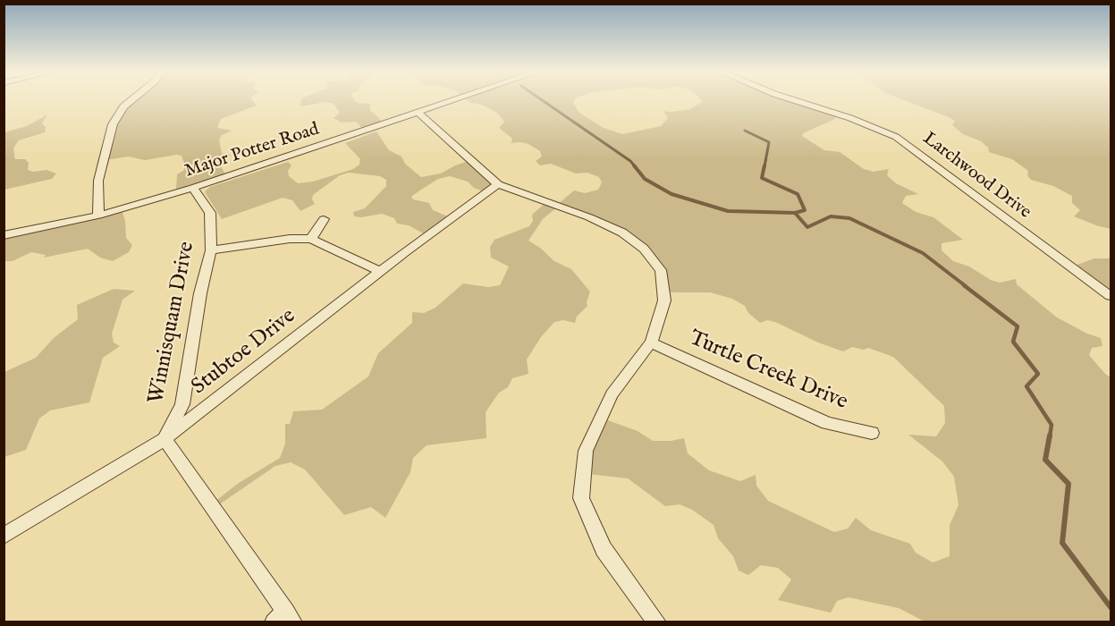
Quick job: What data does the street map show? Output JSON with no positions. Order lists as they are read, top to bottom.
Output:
{
  "streets": {
    "street": [
      "Major Potter Road",
      "Larchwood Drive",
      "Winnisquam Drive",
      "Stubtoe Drive",
      "Turtle Creek Drive"
    ]
  },
  "crossings": [
    ["Major Potter Road", "Winnisquam Drive"],
    ["Winnisquam Drive", "Stubtoe Drive"]
  ]
}
